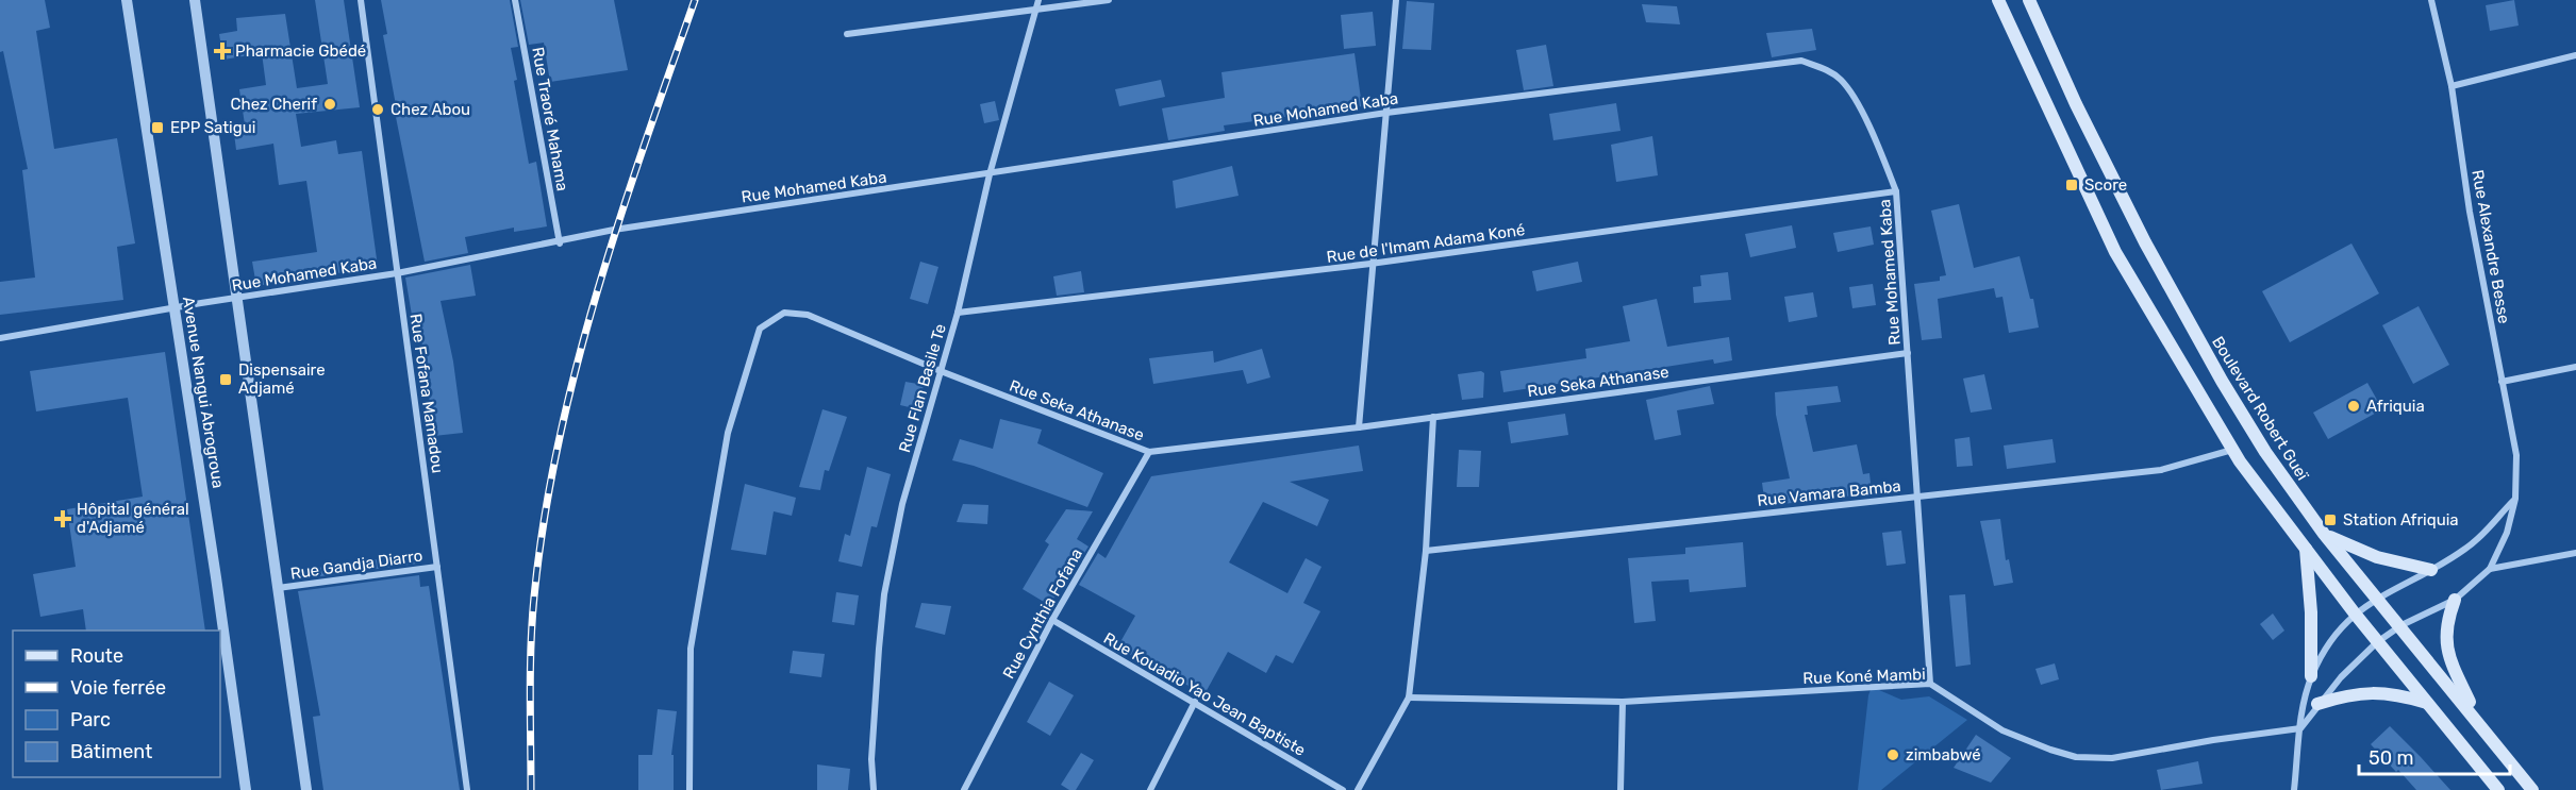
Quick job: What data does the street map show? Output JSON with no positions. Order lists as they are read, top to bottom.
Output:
{
  "streets": {
    "main road": ["Boulevard Robert Gueï"],
    "street": [
      "Rue Mohamed Kaba",
      "Rue Traoré Mahama",
      "Rue de l'Imam Adama Koné",
      "Rue Alexandre Besse",
      "Rue Seka Athanase",
      "Rue Flan Basile Te",
      "Avenue Nangui Abrogroua",
      "Rue Fofana Mamadou",
      "Rue Vamara Bamba",
      "Rue Gandja Diarro",
      "Rue Cynthia Fofana",
      "Rue Koné Mambi",
      "Rue Kouadio Yao Jean Baptiste"
    ]
  },
  "crossings": [
    ["Rue Mohamed Kaba", "Rue Traoré Mahama"],
    ["Rue Mohamed Kaba", "Rue de l'Imam Adama Koné"],
    ["Rue Mohamed Kaba", "Rue Seka Athanase"],
    ["Rue Mohamed Kaba", "Rue Flan Basile Te"],
    ["Rue Mohamed Kaba", "Avenue Nangui Abrogroua"],
    ["Rue Mohamed Kaba", "Rue Fofana Mamadou"],
    ["Rue Mohamed Kaba", "Rue Vamara Bamba"],
    ["Rue Mohamed Kaba", "Rue Koné Mambi"],
    ["Rue de l'Imam Adama Koné", "Rue Flan Basile Te"],
    ["Rue Seka Athanase", "Rue Flan Basile Te"],
    ["Rue Seka Athanase", "Rue Cynthia Fofana"],
    ["Rue Fofana Mamadou", "Rue Gandja Diarro"],
    ["Rue Cynthia Fofana", "Rue Kouadio Yao Jean Baptiste"]
  ],
  "places": {
    "health": ["Pharmacie Gbédé", "Hôpital général d'Adjamé"],
    "other": [
      "Chez Cherif",
      "Chez Abou",
      "Afriquia",
      "zimbabwé"
    ],
    "transit": [
      "EPP Satigui",
      "Score",
      "Dispensaire Adjamé",
      "Station Afriquia"
    ]
  },
  "legend": [
    "Route",
    "Voie ferrée",
    "Parc",
    "Bâtiment"
  ],
  "scale_bar": "50 m"
}
